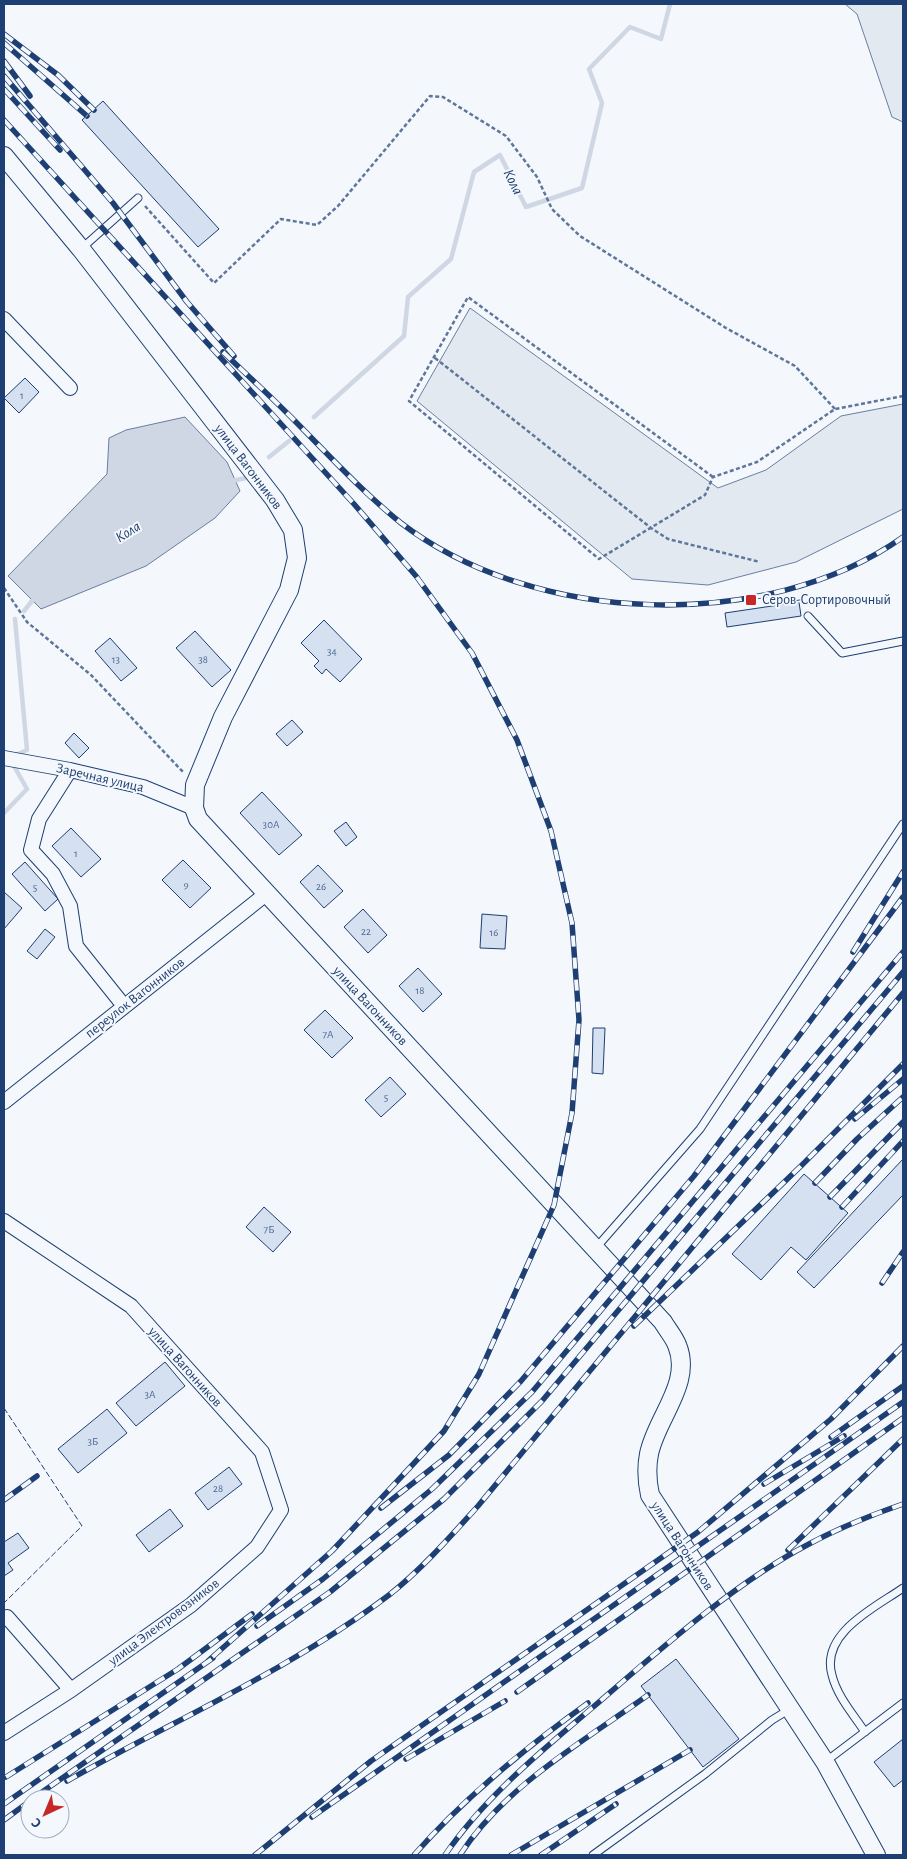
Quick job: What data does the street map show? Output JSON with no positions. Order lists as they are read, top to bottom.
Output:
{
  "streets": {
    "street": [
      "улица Вагонников",
      "Заречная улица",
      "переулок Вагонников",
      "улица Электровозников"
    ]
  },
  "crossings": [
    ["улица Вагонников", "Заречная улица"],
    ["улица Вагонников", "переулок Вагонников"],
    ["улица Вагонников", "улица Электровозников"]
  ],
  "water": ["Кола"],
  "places": {
    "transit": ["Серов-Сортировочный"]
  },
  "house_numbers": [
    "1",
    "34",
    "13",
    "38",
    "30А",
    "1",
    "9",
    "26",
    "5",
    "22",
    "16",
    "18",
    "7А",
    "5",
    "7Б",
    "3А",
    "3Б",
    "28"
  ],
  "north": "bottom left"
}
